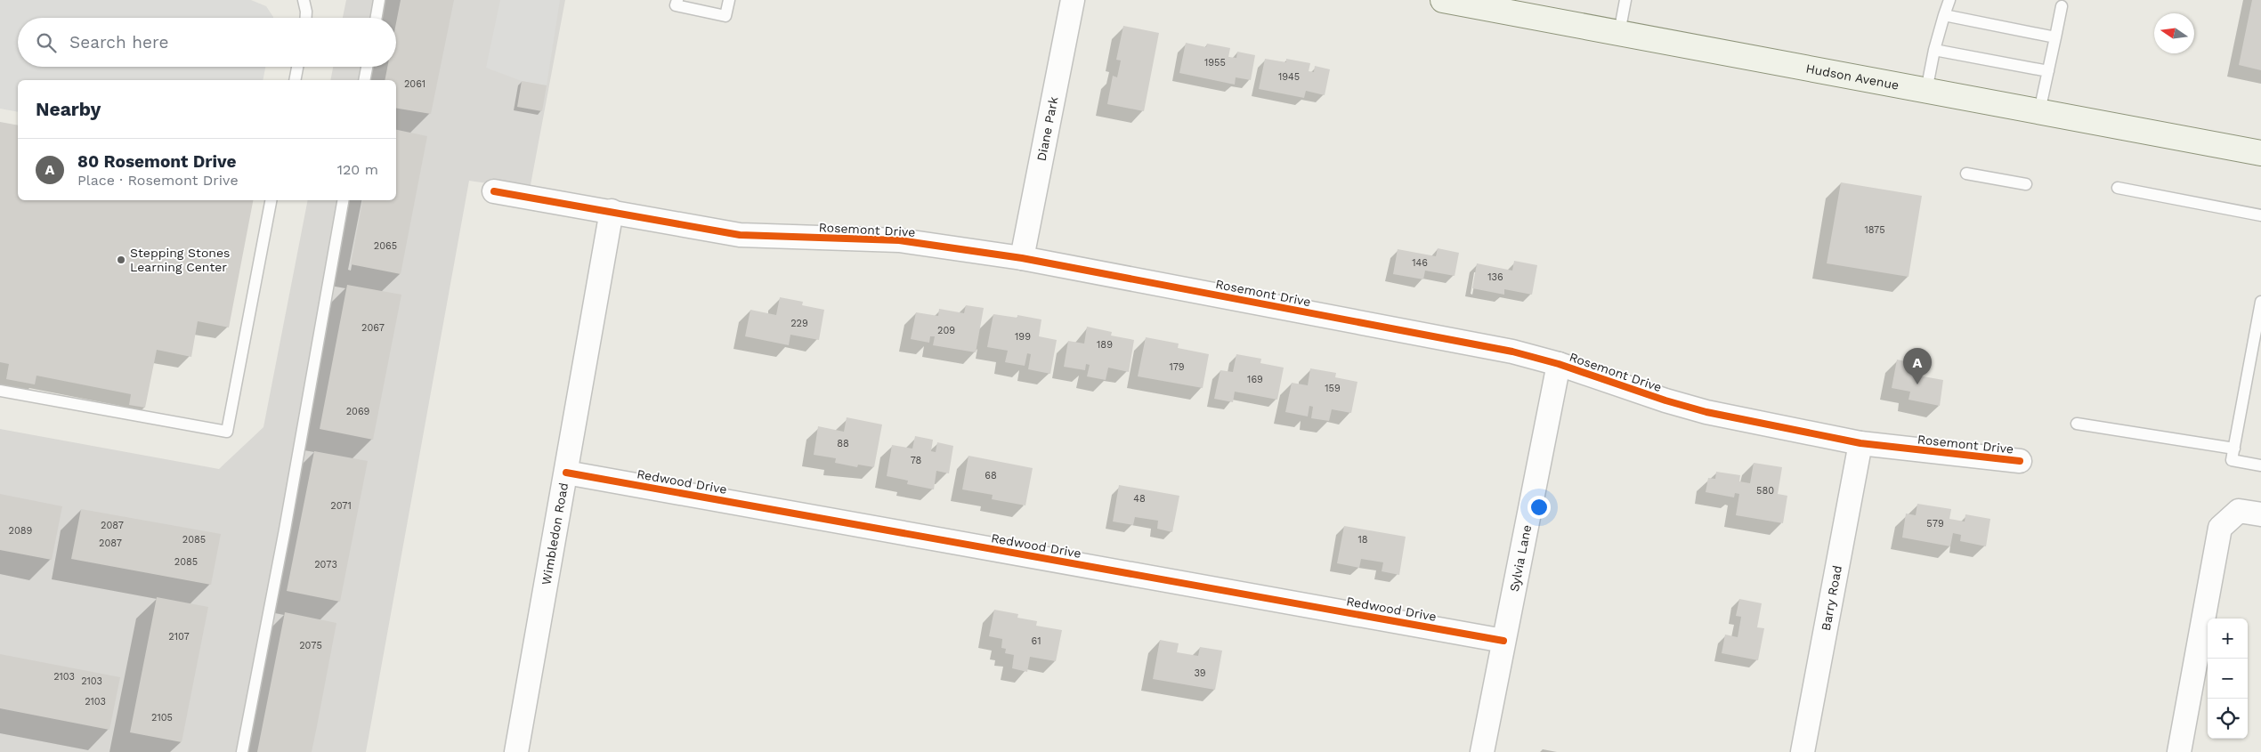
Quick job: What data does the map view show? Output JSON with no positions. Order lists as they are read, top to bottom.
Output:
{
  "streets": {
    "main road": ["Hudson Avenue"],
    "street": [
      "Diane Park",
      "Rosemont Drive",
      "Redwood Drive",
      "Wimbledon Road",
      "Sylvia Lane",
      "Barry Road"
    ]
  },
  "crossings": [
    ["Diane Park", "Rosemont Drive"],
    ["Rosemont Drive", "Wimbledon Road"],
    ["Rosemont Drive", "Sylvia Lane"],
    ["Rosemont Drive", "Barry Road"],
    ["Redwood Drive", "Wimbledon Road"],
    ["Redwood Drive", "Sylvia Lane"]
  ],
  "places": ["Stepping Stones Learning Center"],
  "house_numbers": [
    "1955",
    "1945",
    "2061",
    "1875",
    "2065",
    "146",
    "136",
    "229",
    "2067",
    "209",
    "199",
    "189",
    "179",
    "169",
    "159",
    "2069",
    "88",
    "78",
    "68",
    "580",
    "48",
    "2071",
    "579",
    "2087",
    "2089",
    "2085",
    "18",
    "2087",
    "2085",
    "2073",
    "2107",
    "61",
    "2075",
    "39",
    "2103",
    "2103",
    "2103",
    "2105"
  ],
  "north": "left",
  "page": {
    "search": "Search here",
    "heading": "Nearby",
    "list": [
      {
        "mark": "A",
        "name": "80 Rosemont Drive",
        "note": "Place · Rosemont Drive",
        "value": "120 m"
      }
    ],
    "pins": "A",
    "map_buttons": ["+", "−"]
  }
}
